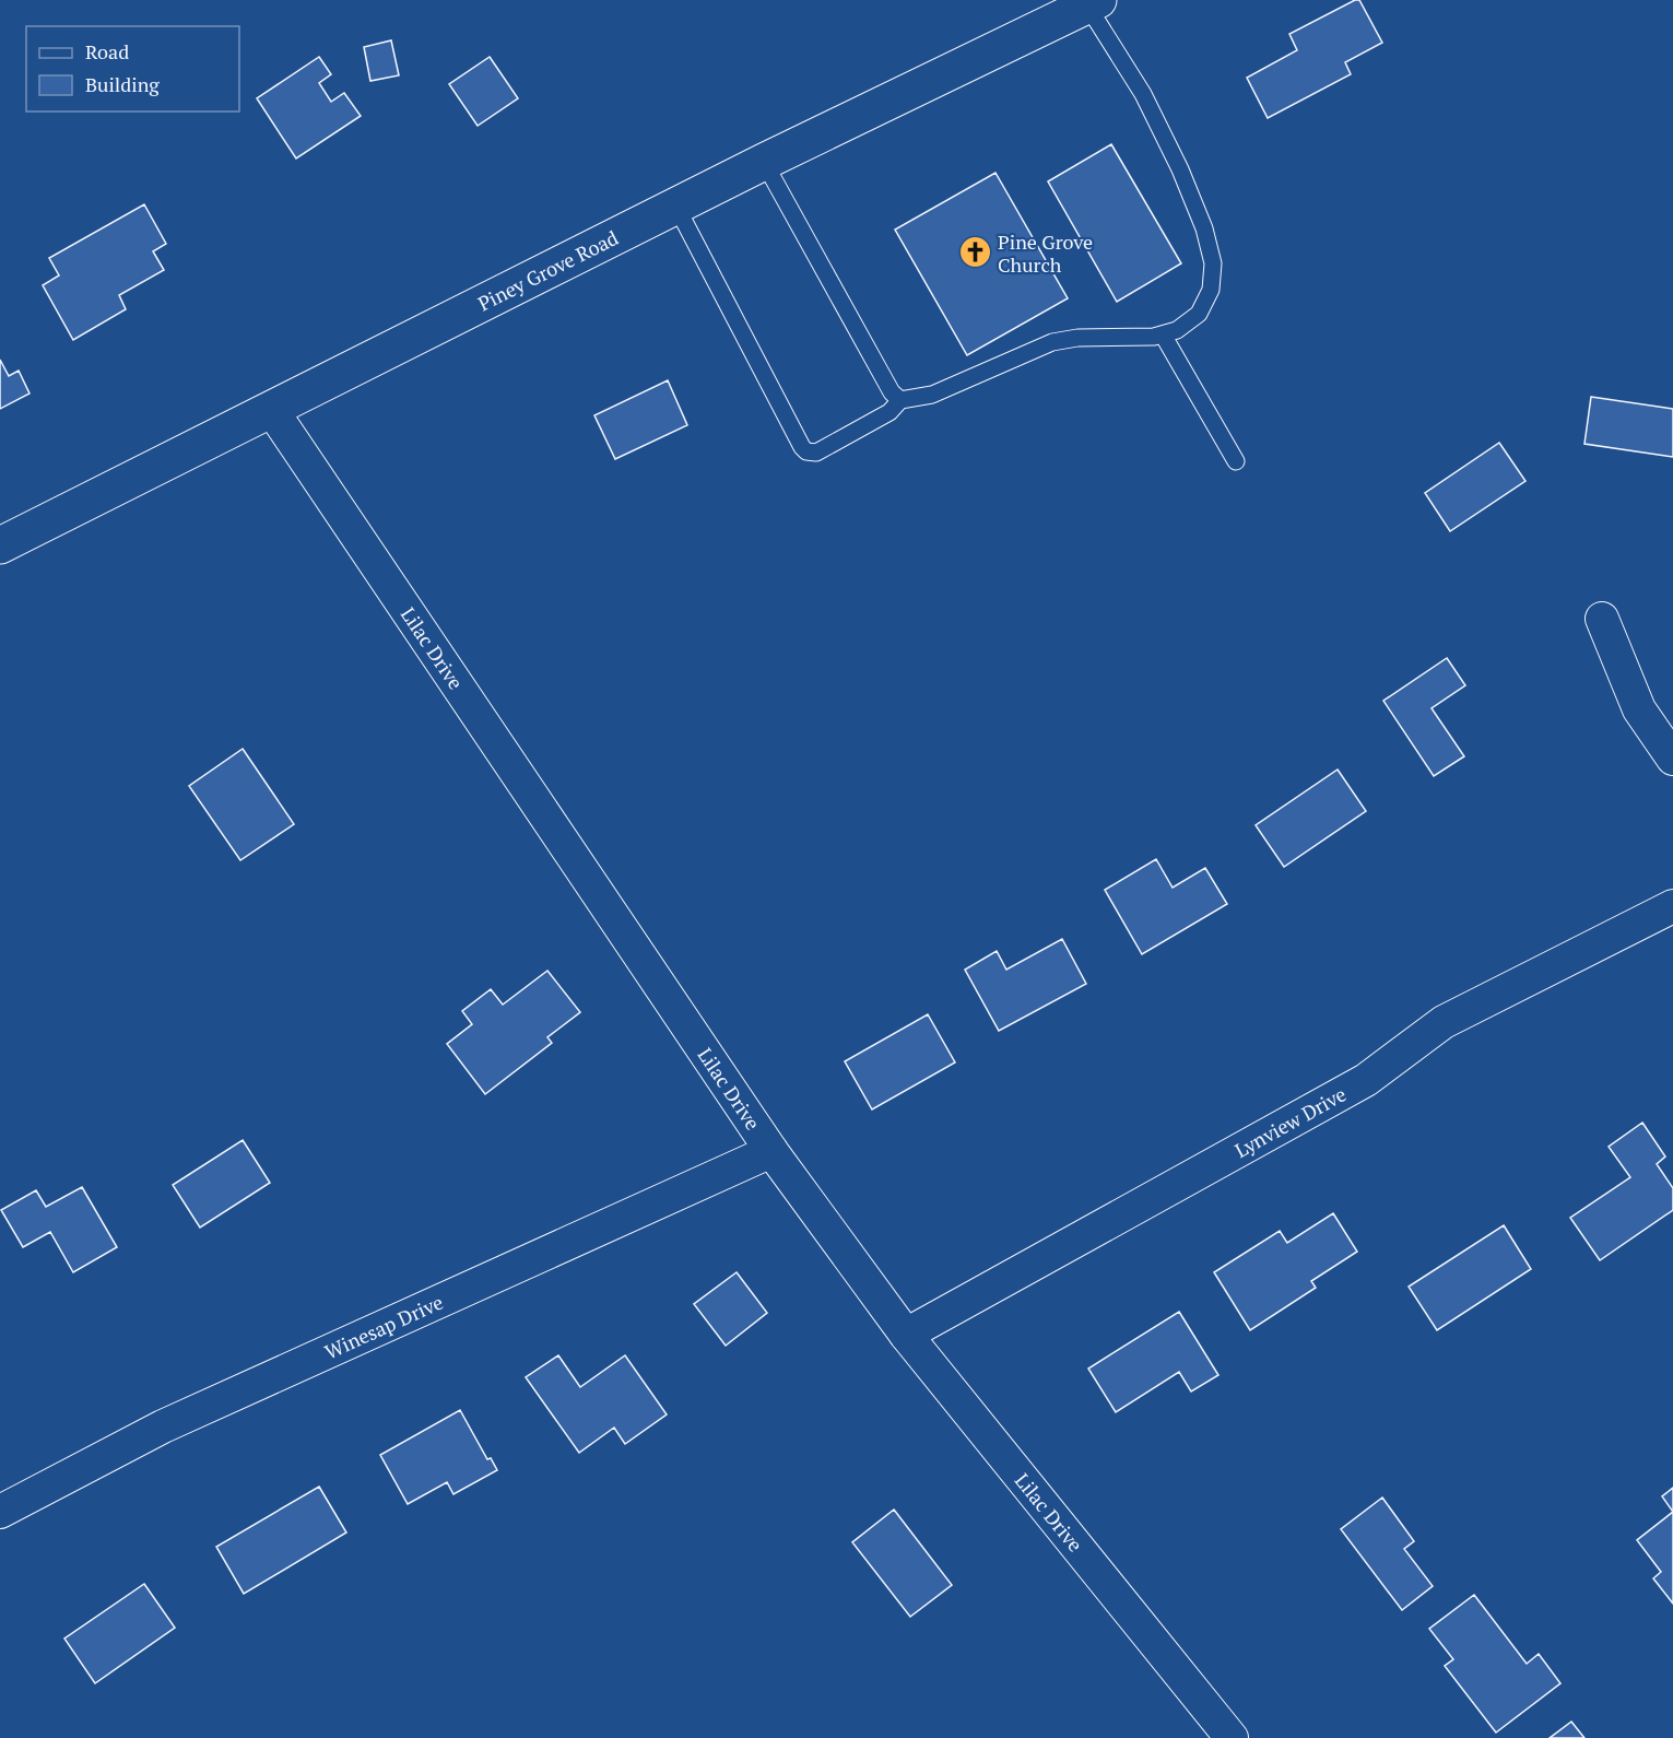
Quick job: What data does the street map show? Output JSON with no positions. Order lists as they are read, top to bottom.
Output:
{
  "streets": {
    "main road": ["Piney Grove Road"],
    "street": ["Lilac Drive", "Lynview Drive", "Winesap Drive"]
  },
  "crossings": [
    ["Piney Grove Road", "Lilac Drive"],
    ["Lilac Drive", "Lynview Drive"],
    ["Lilac Drive", "Winesap Drive"]
  ],
  "places": {
    "church": ["Pine Grove Church"]
  },
  "legend": ["Road", "Building"]
}
